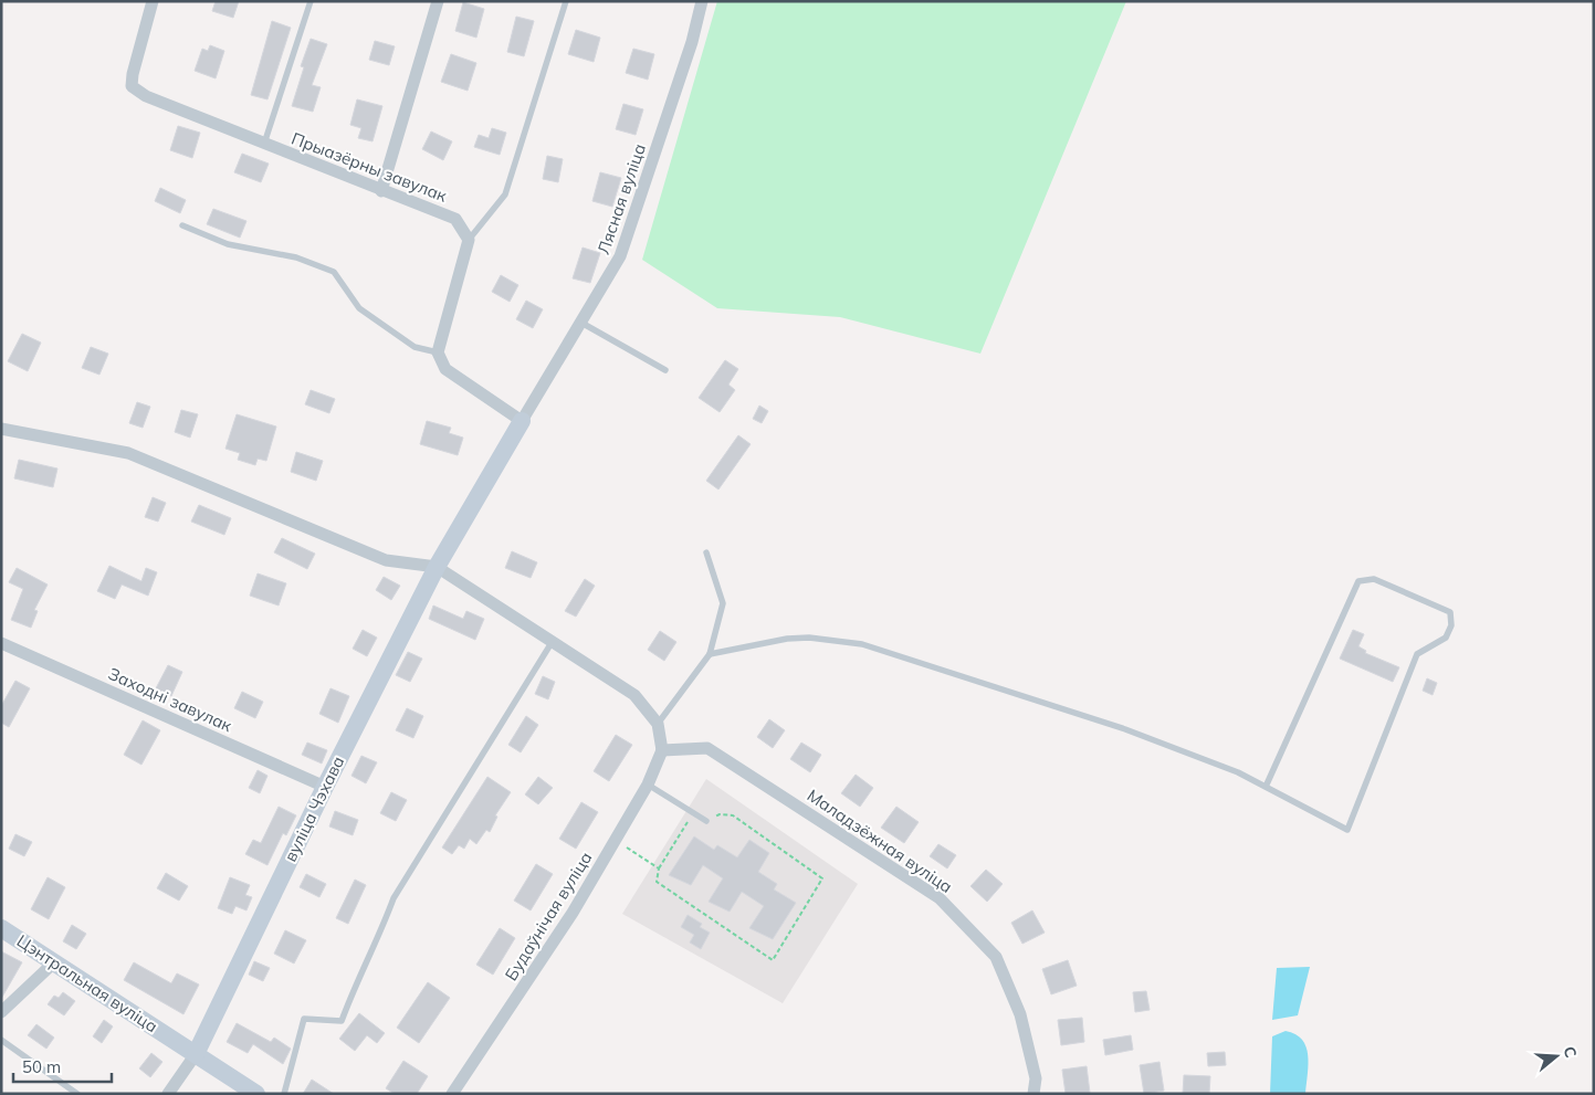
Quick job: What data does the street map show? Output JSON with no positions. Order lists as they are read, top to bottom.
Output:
{
  "streets": {
    "street": [
      "Прыазёрны завулак",
      "Лясная вуліца",
      "Заходні завулак",
      "вуліца Чэхава",
      "Маладзёжная вуліца",
      "Будаўнічая вуліца",
      "Цэнтральная вуліца"
    ]
  },
  "crossings": [
    ["Лясная вуліца", "вуліца Чэхава"],
    ["Заходні завулак", "вуліца Чэхава"],
    ["вуліца Чэхава", "Цэнтральная вуліца"],
    ["Маладзёжная вуліца", "Будаўнічая вуліца"]
  ],
  "scale_bar": "50 m",
  "north": "right"
}
